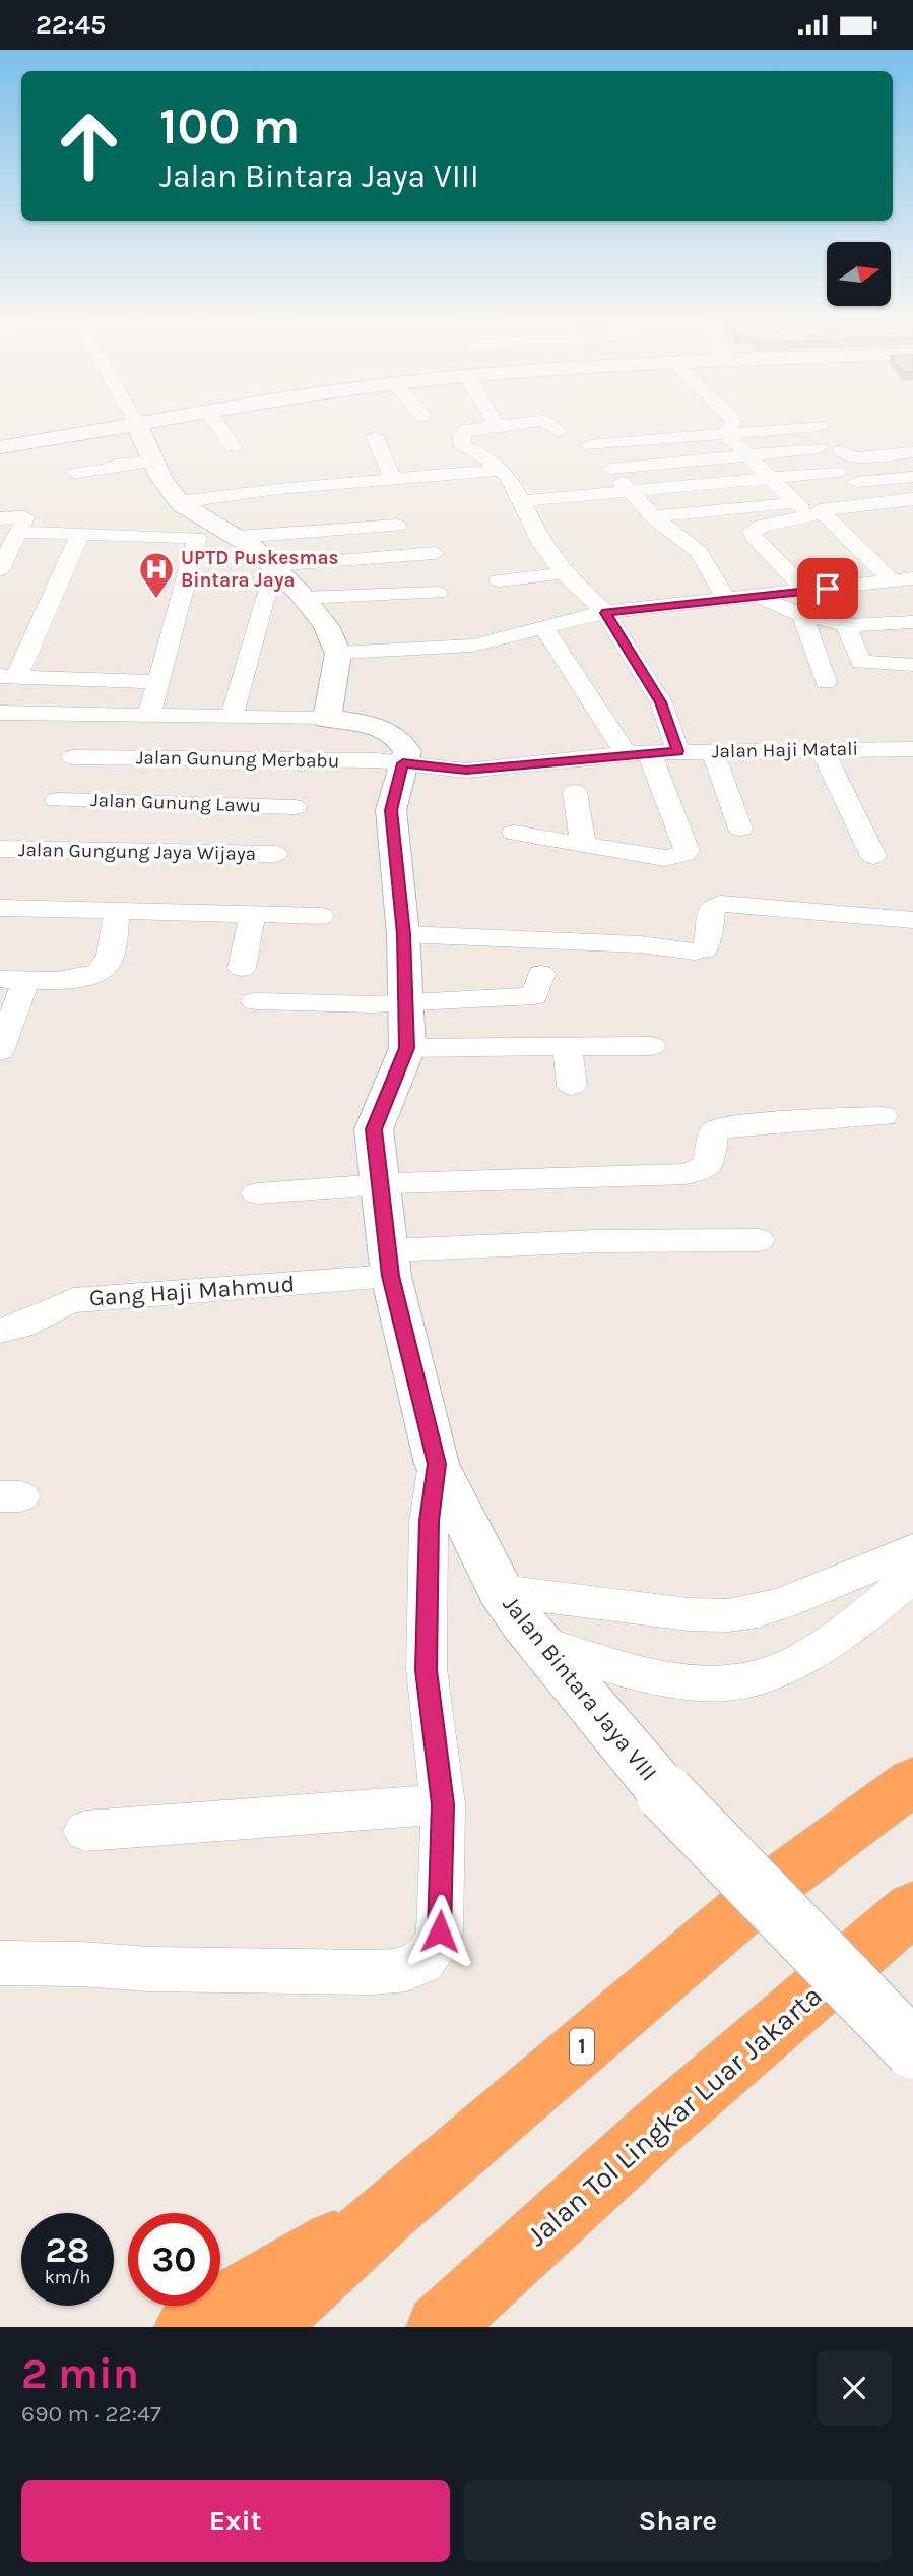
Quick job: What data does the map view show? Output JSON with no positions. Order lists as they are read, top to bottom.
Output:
{
  "streets": {
    "highway": ["1", "Jalan Tol Lingkar Luar Jakarta"],
    "street": [
      "Jalan Haji Matali",
      "Jalan Gunung Merbabu",
      "Jalan Gunung Lawu",
      "Jalan Gungung Jaya Wijaya",
      "Gang Haji Mahmud",
      "Jalan Bintara Jaya VIII"
    ]
  },
  "crossings": [
    ["Jalan Haji Matali", "Jalan Gunung Merbabu"],
    ["Jalan Haji Matali", "Jalan Bintara Jaya VIII"],
    ["Jalan Gunung Merbabu", "Jalan Bintara Jaya VIII"],
    ["Gang Haji Mahmud", "Jalan Bintara Jaya VIII"]
  ],
  "places": {
    "hospital": ["UPTD Puskesmas Bintara Jaya"]
  },
  "north": "right",
  "page": {
    "status": "22:45",
    "turn": ["100 m", "Jalan Bintara Jaya VIII"],
    "speed": "28 km/h",
    "limit": "30",
    "heading": ["2 min", "690 m · 22:47"],
    "buttons": ["Exit", "Share"]
  }
}
